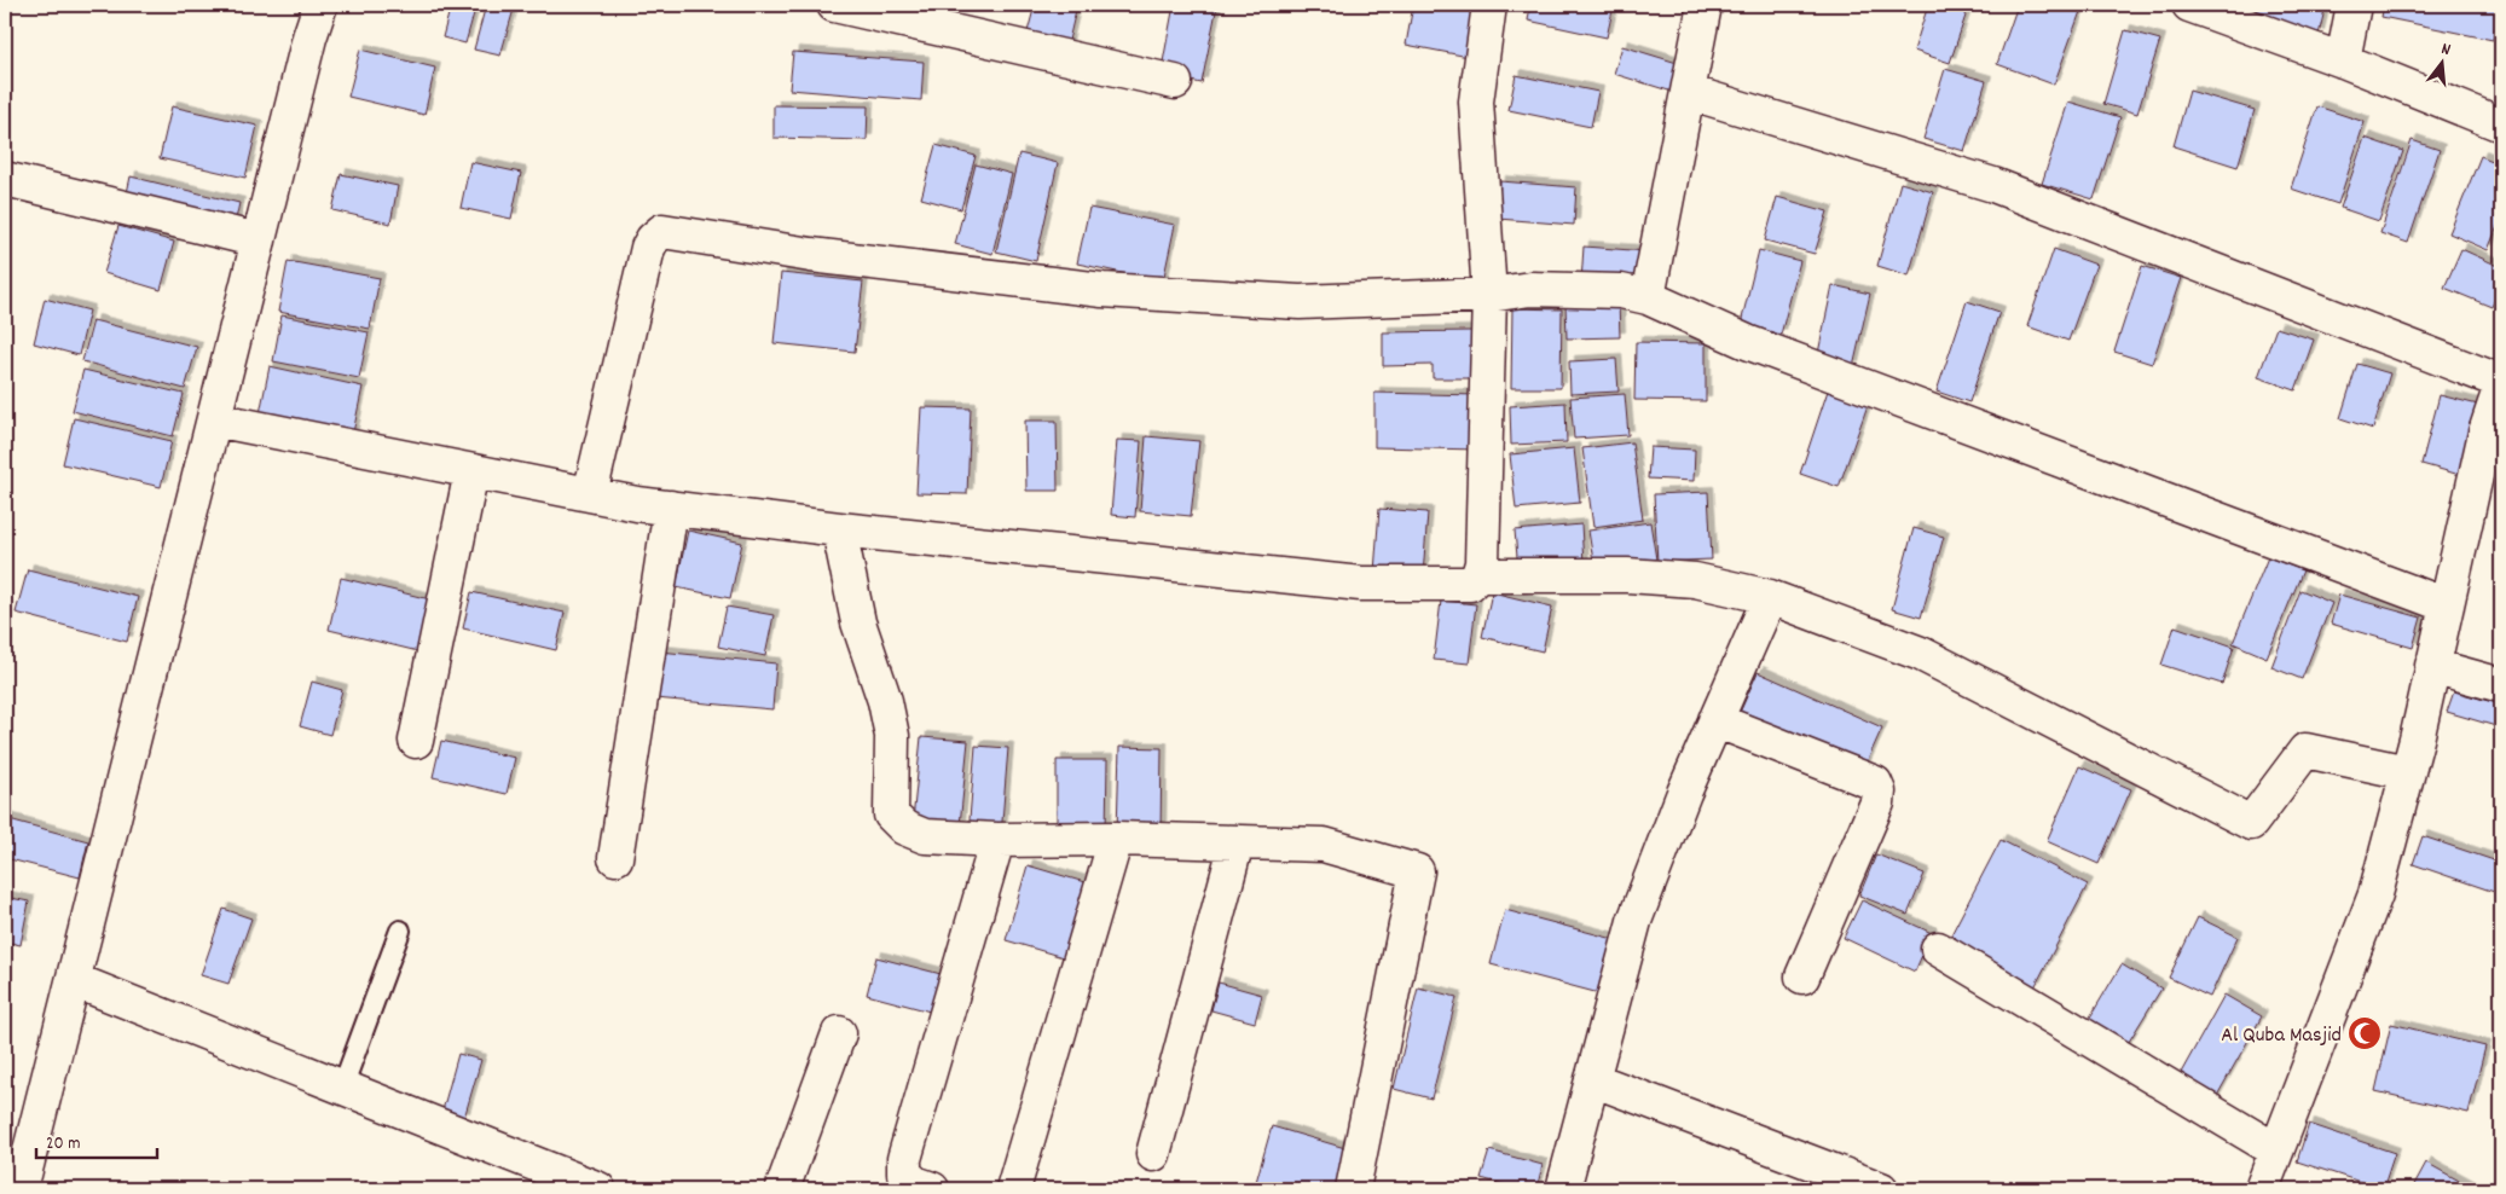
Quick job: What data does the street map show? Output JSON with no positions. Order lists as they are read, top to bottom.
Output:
{
  "places": {
    "mosque": ["Al Quba Masjid"]
  },
  "scale_bar": "20 m",
  "north": "top"
}
